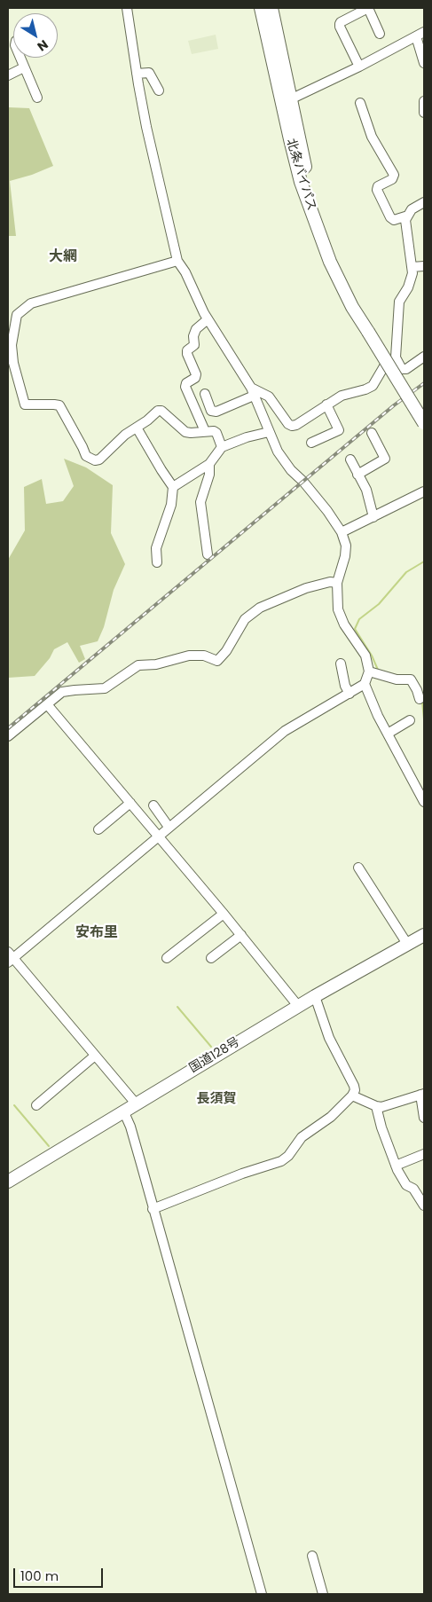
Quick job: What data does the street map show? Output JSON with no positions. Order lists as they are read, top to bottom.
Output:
{
  "streets": {
    "highway": ["北条バイパス", "国道128号"]
  },
  "districts": ["大網", "安布里", "長須賀"],
  "scale_bar": "100 m",
  "north": "bottom right"
}
